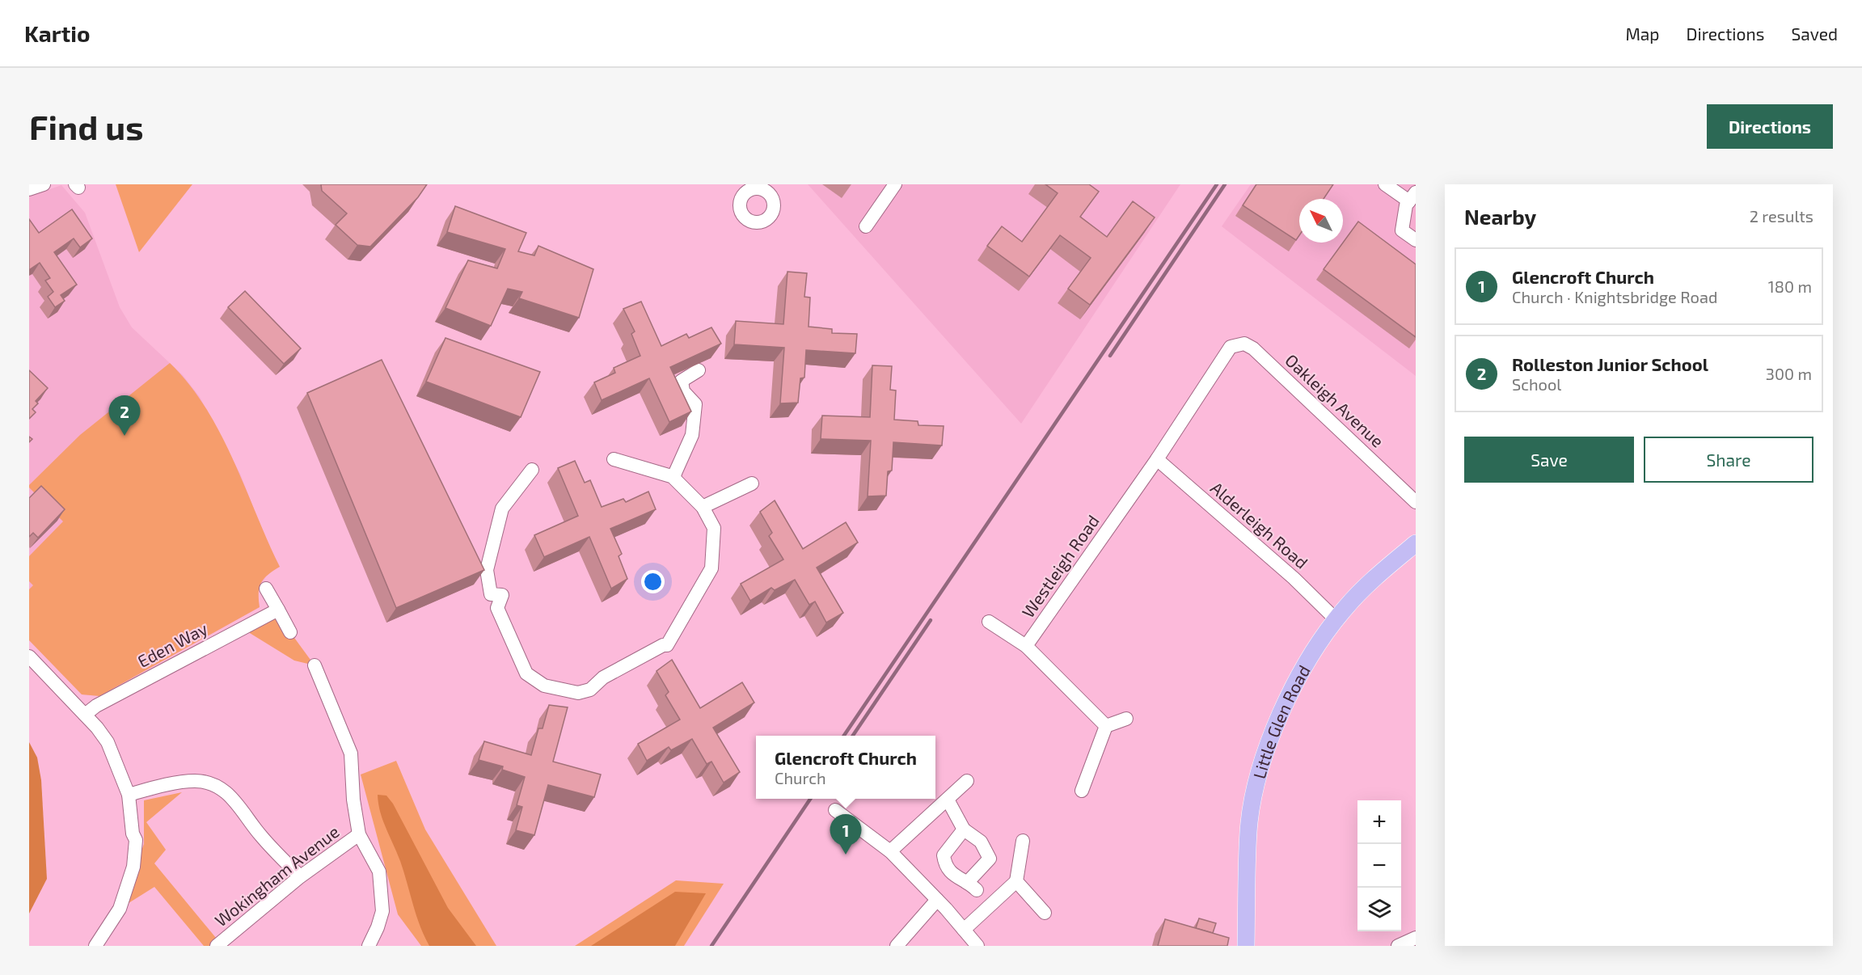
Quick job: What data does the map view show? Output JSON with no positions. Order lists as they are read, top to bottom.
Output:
{
  "streets": {
    "main road": ["Little Glen Road"],
    "street": [
      "Oakleigh Avenue",
      "Alderleigh Road",
      "Westleigh Road",
      "Eden Way",
      "Wokingham Avenue"
    ]
  },
  "crossings": [
    ["Oakleigh Avenue", "Westleigh Road"],
    ["Alderleigh Road", "Westleigh Road"],
    ["Alderleigh Road", "Little Glen Road"]
  ],
  "north": "top left",
  "page": {
    "header": "Kartio",
    "nav": ["Map", "Directions", "Saved"],
    "buttons": [
      "Directions",
      ["Save", "Share"]
    ],
    "title": "Find us",
    "heading": ["Nearby", "2 results"],
    "list": [
      {
        "mark": "1",
        "name": "Glencroft Church",
        "note": "Church · Knightsbridge Road",
        "value": "180 m"
      },
      {
        "mark": "2",
        "name": "Rolleston Junior School",
        "note": "School",
        "value": "300 m"
      }
    ],
    "pins": ["2", "1"],
    "popup": ["Glencroft Church", "Church"],
    "map_buttons": ["+", "−"]
  }
}
